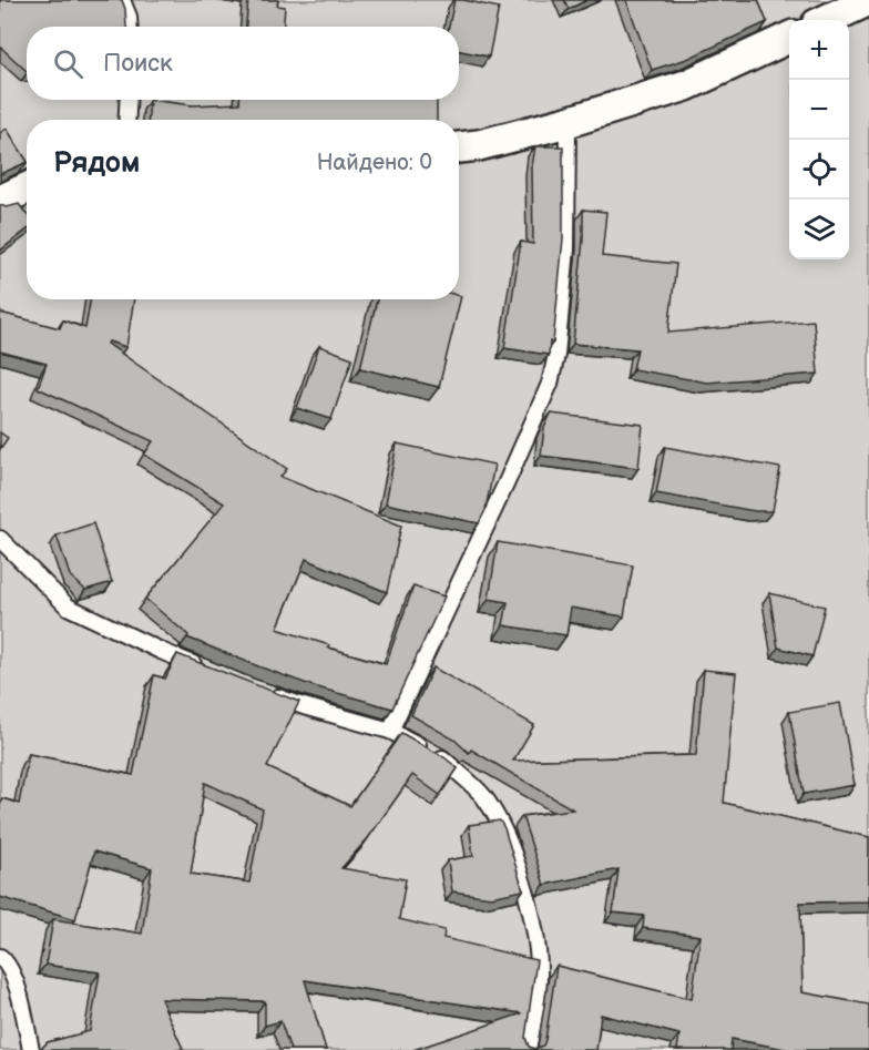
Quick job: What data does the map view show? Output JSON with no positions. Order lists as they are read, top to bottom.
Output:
{
  "page": {
    "map_buttons": ["+", "−"],
    "search": "Поиск",
    "heading": ["Рядом", "Найдено: 0"]
  }
}
